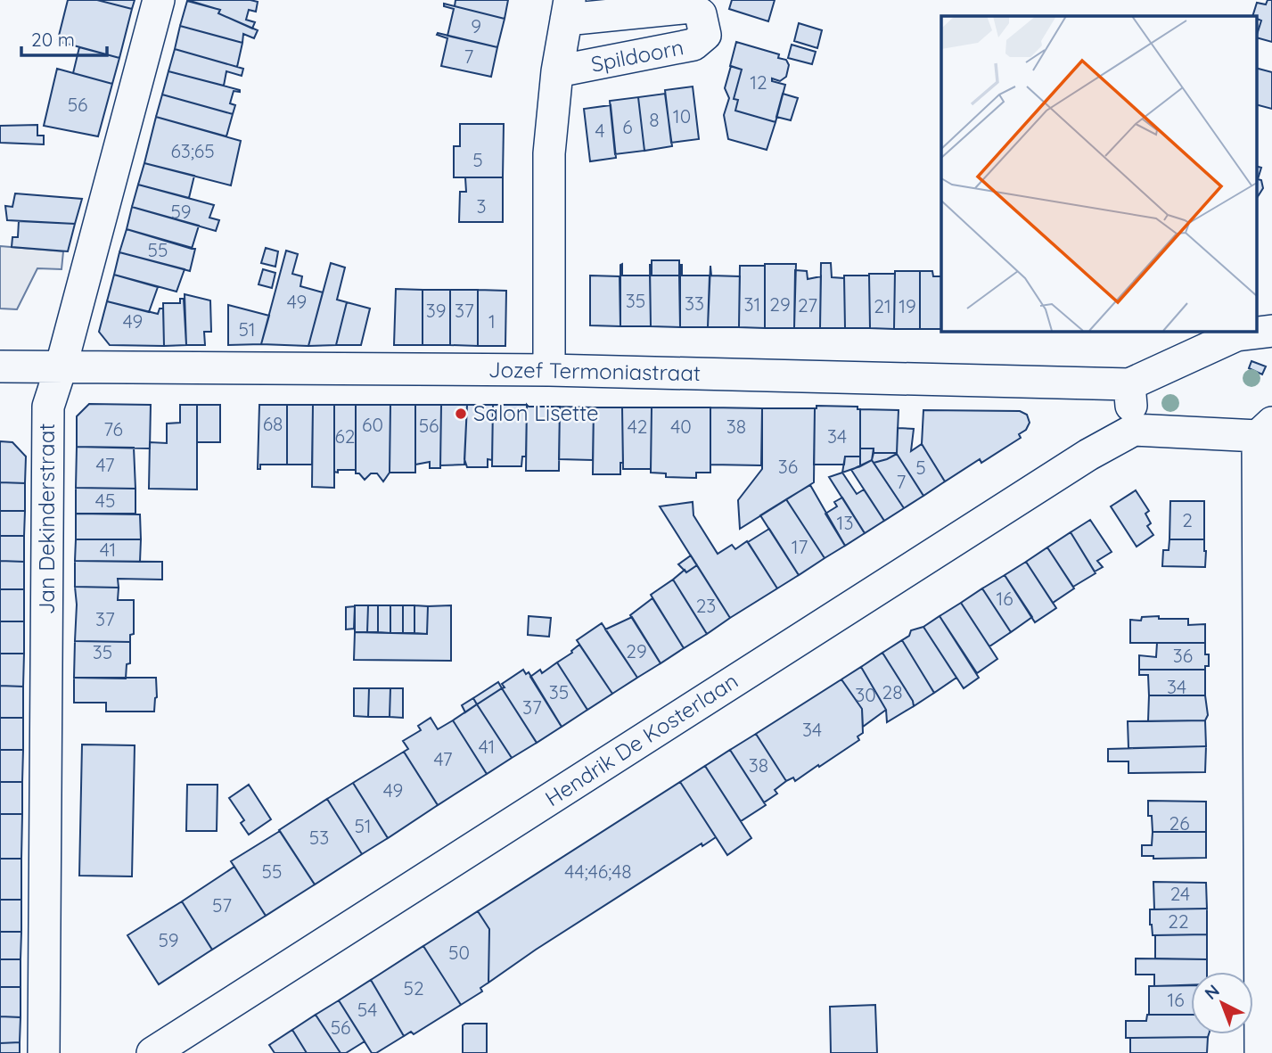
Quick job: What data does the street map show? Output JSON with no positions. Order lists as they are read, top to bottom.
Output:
{
  "streets": {
    "street": [
      "Spildoorn",
      "Jozef Termoniastraat",
      "Jan Dekinderstraat",
      "Hendrik De Kosterlaan"
    ]
  },
  "crossings": [
    ["Spildoorn", "Jozef Termoniastraat"],
    ["Jozef Termoniastraat", "Jan Dekinderstraat"]
  ],
  "places": ["Salon Lisette"],
  "house_numbers": [
    "9",
    "7",
    "12",
    "56",
    "10",
    "8",
    "6",
    "4",
    "63;65",
    "5",
    "3",
    "59",
    "55",
    "35",
    "49",
    "33",
    "31",
    "29",
    "27",
    "21",
    "19",
    "39",
    "37",
    "49",
    "1",
    "51",
    "68",
    "60",
    "56",
    "42",
    "40",
    "38",
    "76",
    "62",
    "34",
    "47",
    "36",
    "5",
    "7",
    "45",
    "2",
    "13",
    "17",
    "41",
    "16",
    "23",
    "37",
    "29",
    "35",
    "36",
    "34",
    "35",
    "28",
    "30",
    "37",
    "34",
    "41",
    "47",
    "38",
    "49",
    "26",
    "51",
    "53",
    "55",
    "44;46;48",
    "24",
    "57",
    "22",
    "59",
    "50",
    "52",
    "16",
    "54",
    "56"
  ],
  "scale_bar": "20 m",
  "north": "top left"
}
